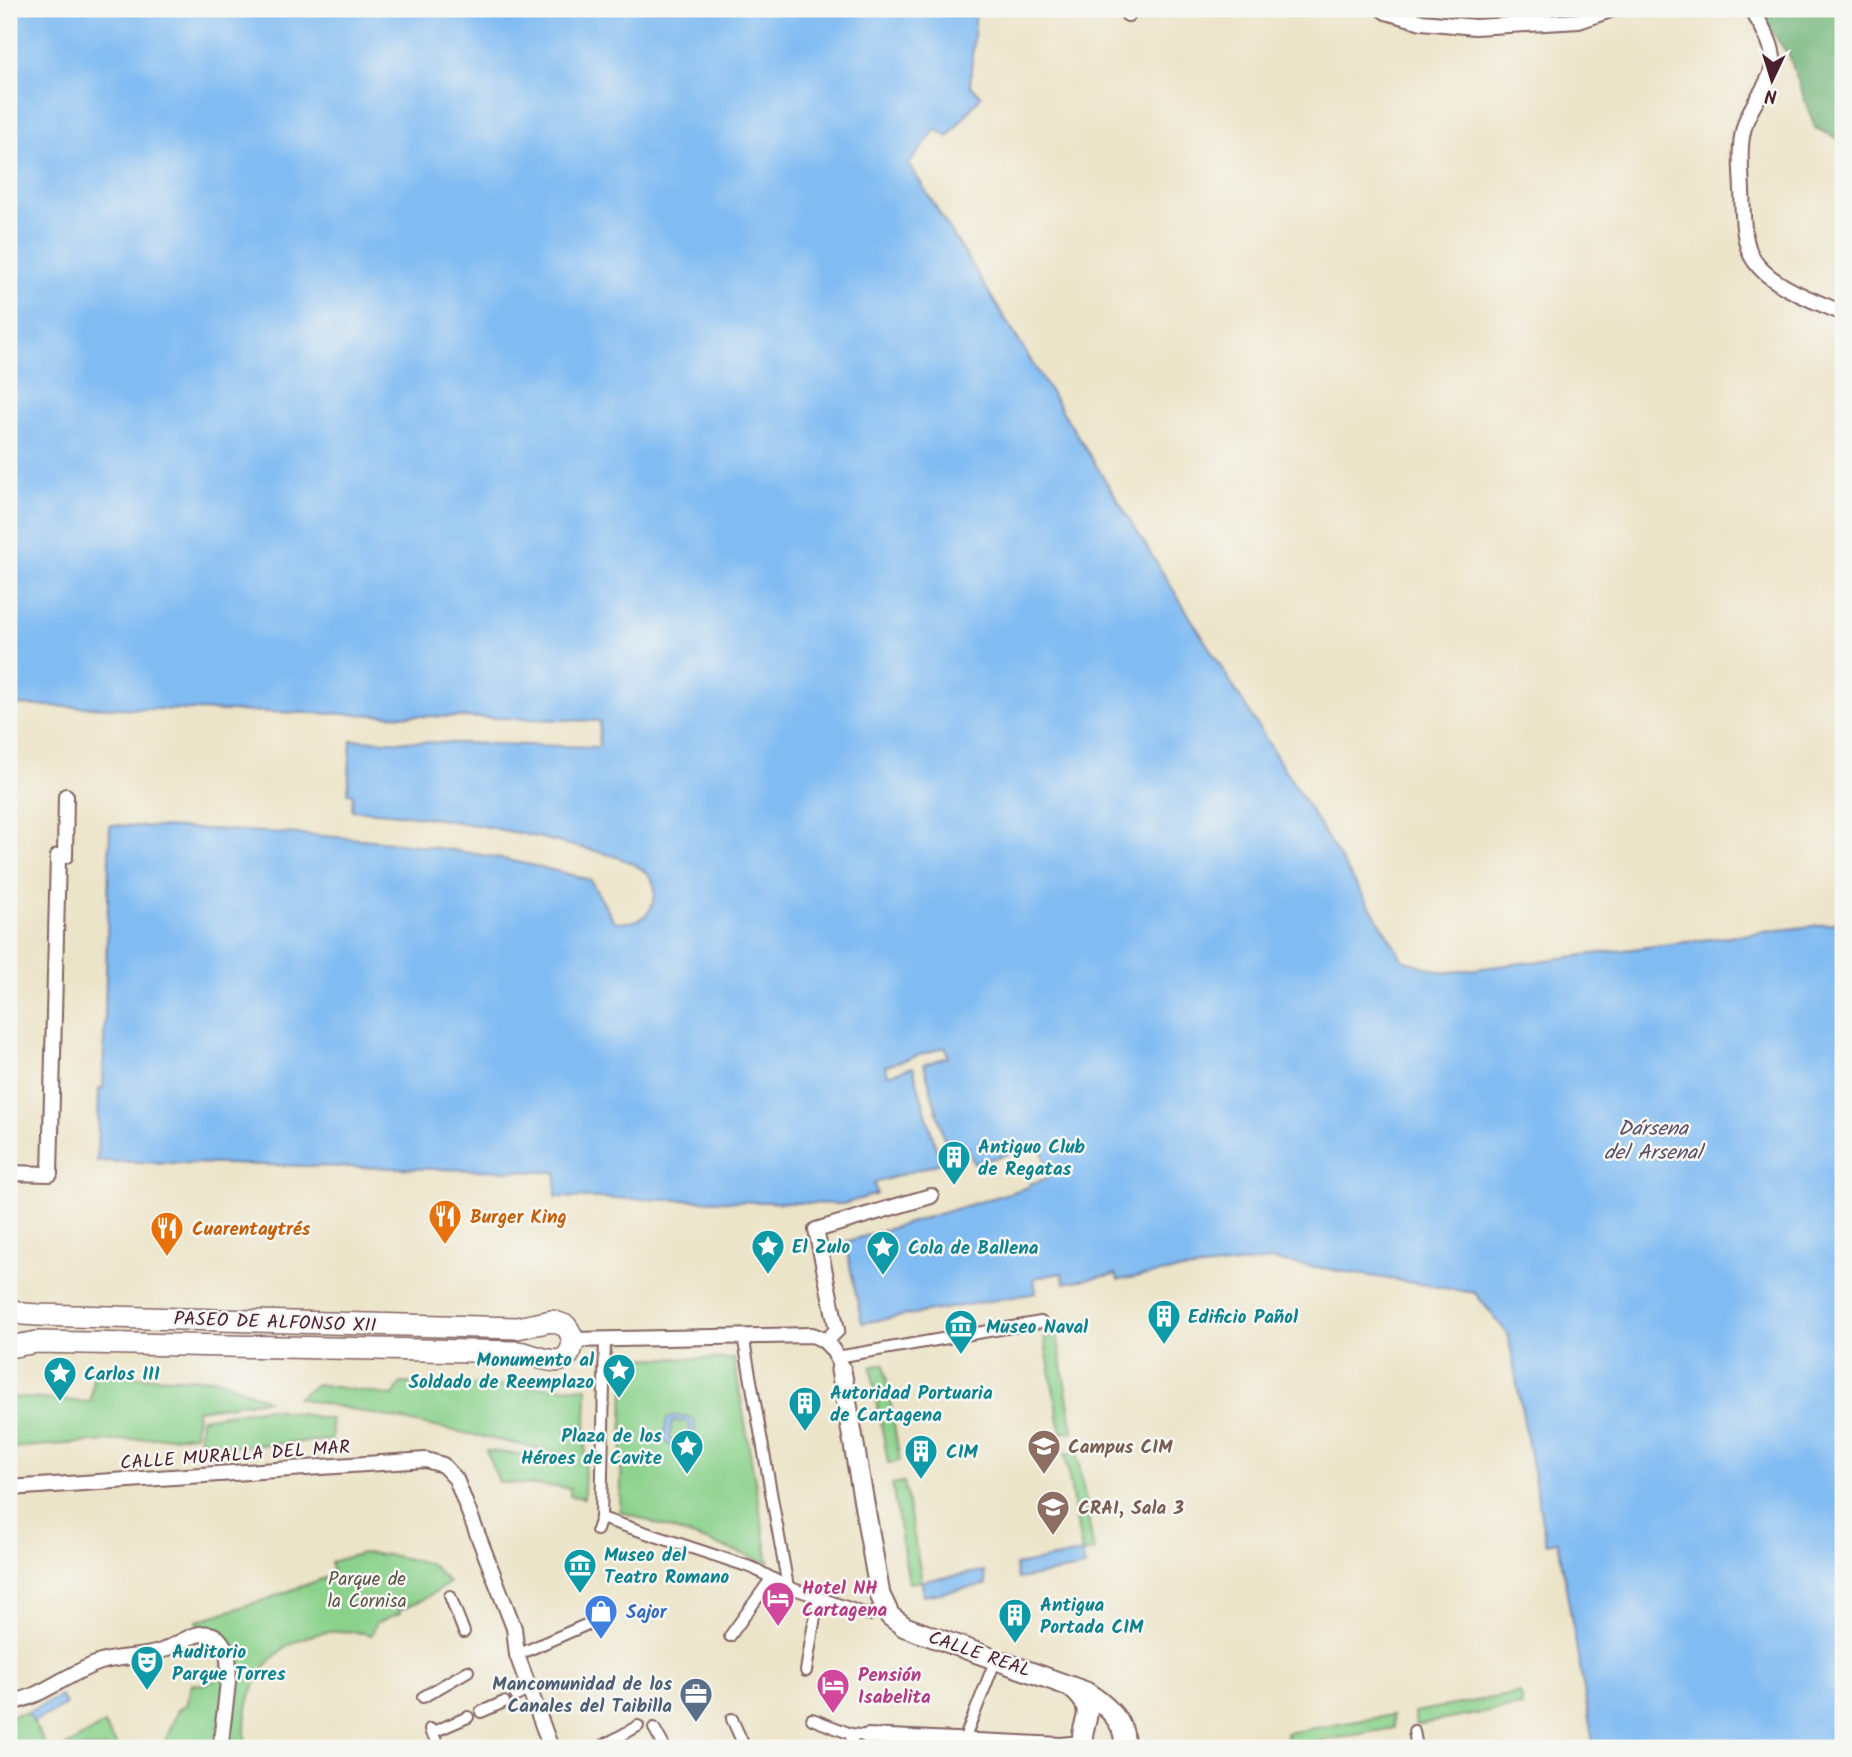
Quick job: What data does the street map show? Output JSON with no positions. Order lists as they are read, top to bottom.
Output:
{
  "streets": {
    "main road": ["PASEO DE ALFONSO XII", "CALLE REAL"],
    "street": ["CALLE MURALLA DEL MAR"]
  },
  "water": ["Dársena del Arsenal"],
  "parks": ["Parque de la Cornisa"],
  "places": {
    "building": [
      "Antiguo Club de Regatas",
      "Edificio Pañol",
      "Autoridad Portuaria de Cartagena",
      "CIM",
      "Antigua Portada CIM"
    ],
    "restaurant": ["Burger King", "Cuarentaytrés"],
    "place": [
      "El Zulo",
      "Cola de Ballena",
      "Monumento al Soldado de Reemplazo",
      "Carlos III",
      "Plaza de los Héroes de Cavite"
    ],
    "museum": ["Museo Naval", "Museo del Teatro Romano"],
    "school or university": ["Campus CIM", "CRAI, Sala 3"],
    "hotel": ["Hotel NH Cartagena", "Pensión Isabelita"],
    "shop": ["Sajor"],
    "theatre": ["Auditorio Parque Torres"],
    "office": ["Mancomunidad de los Canales del Taibilla"]
  },
  "north": "bottom"
}
